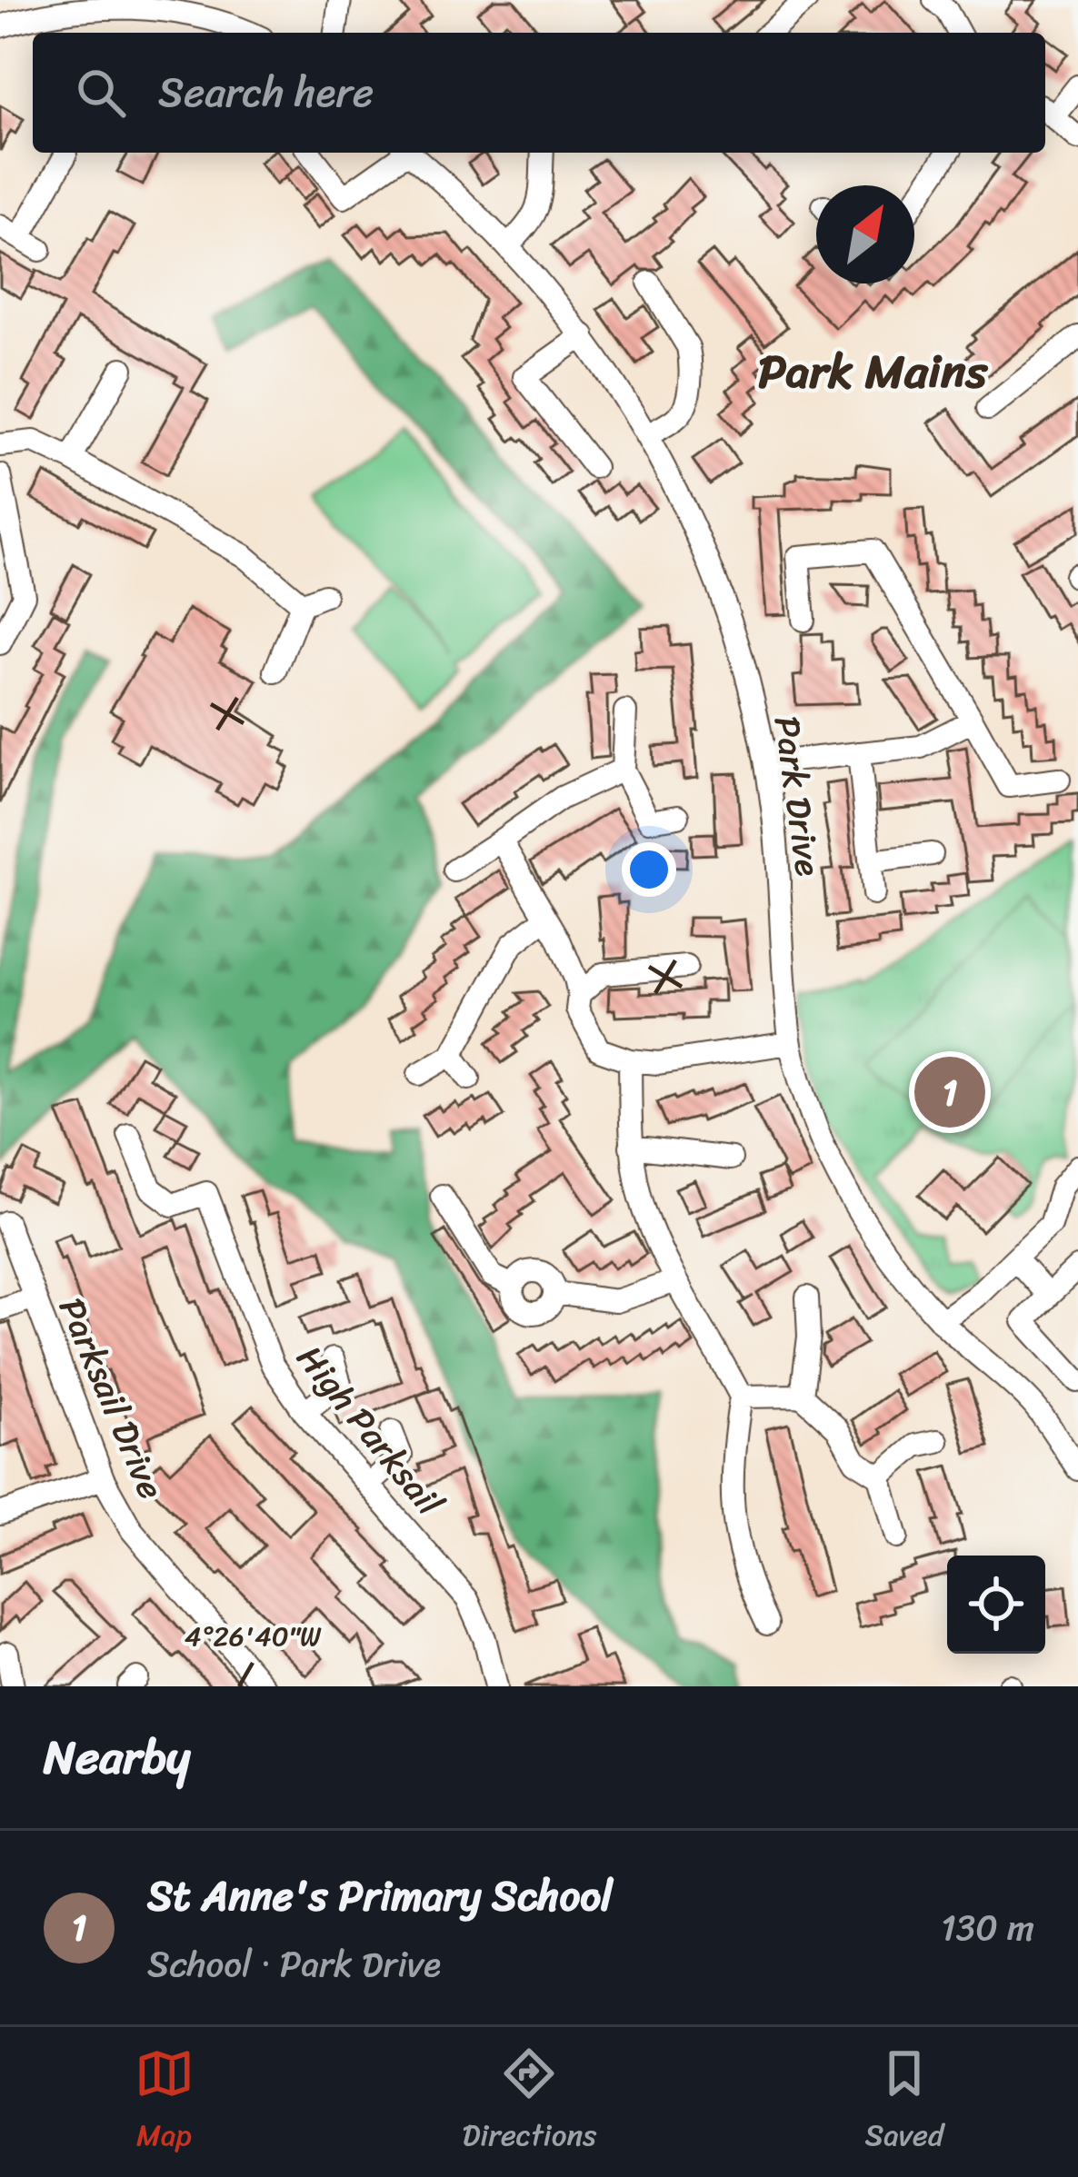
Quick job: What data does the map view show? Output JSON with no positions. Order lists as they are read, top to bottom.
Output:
{
  "streets": {
    "street": ["Park Drive", "Parksail Drive", "High Parksail"]
  },
  "districts": ["Park Mains"],
  "north": "top right",
  "page": {
    "search": "Search here",
    "pins": "1",
    "heading": "Nearby",
    "list": [
      {
        "mark": "1",
        "name": "St Anne's Primary School",
        "note": "School · Park Drive",
        "value": "130 m"
      }
    ],
    "nav": ["Map", "Directions", "Saved"]
  },
  "coordinates": ["4°26'40\"W"]
}
